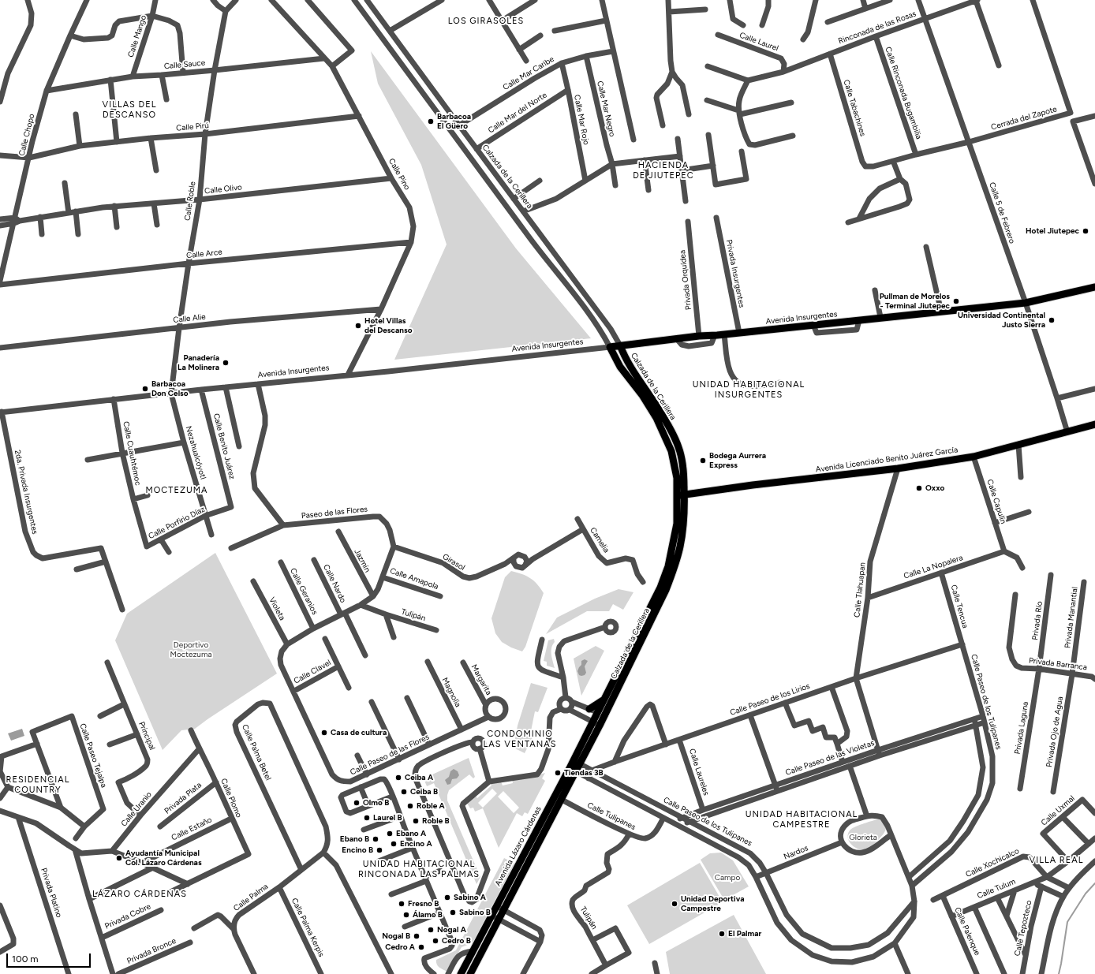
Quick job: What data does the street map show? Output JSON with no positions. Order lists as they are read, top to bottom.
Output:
{
  "streets": {
    "main road": [
      "Calzada de la Cerillera",
      "Avenida Insurgentes",
      "Avenida Licenciado Benito Juárez García",
      "Avenida Lázaro Cárdenas"
    ],
    "street": [
      "Rinconada de las Rosas",
      "Calle Mango",
      "Calle Laurel",
      "Calle Sauce",
      "Calle Mar Caribe",
      "Calle Rinconada Bugambilia",
      "Calle Tabachines",
      "Calle Mar Negro",
      "Calle Mar del Norte",
      "Cerrada del Zapote",
      "Calle Mar Rojo",
      "Calle Pirú",
      "Calle Chopo",
      "Calle Pino",
      "Calle Olivo",
      "Calle Roble",
      "Calle 5 de Febrero",
      "Calle Arce",
      "Privada Insurgentes",
      "Privada Orquídea",
      "Calle Alie",
      "Calle Benito Juárez",
      "Nezahualcóyotl",
      "Calle Cuauhtémoc",
      "2da. Privada Insurgentes",
      "Calle Capulín",
      "Paseo de las Flores",
      "Calle Porfirio Díaz",
      "Camelia",
      "Jazmín",
      "Girasol",
      "Calle La Nopalera",
      "Calle Amapola",
      "Calle Nardo",
      "Calle Tlahuapan",
      "Calle Geranios",
      "Calle Tencua",
      "Violeta",
      "Tulipán",
      "Privada Manantial",
      "Privada Río",
      "Privada Barranca",
      "Calle Clavel",
      "Margarita",
      "Magnolia",
      "Calle Paseo de los Lirios",
      "Calle Paseo de los Tulipanes",
      "Privada Laguna",
      "Privada Ojo de Agua",
      "Principal",
      "Calle Palma Betel",
      "Calle Paseo de las Flores",
      "Calle Paseo Tejalpa",
      "Calle Paseo de las Violetas",
      "Calle Laureles",
      "Privada Plata",
      "Calle Plomo",
      "Calle Uranio",
      "Calle Uxmal",
      "Calle Tulipanes",
      "Calle Estaño",
      "Nardos",
      "Calle Xochicalco",
      "Calle Tulum",
      "Privada Platino",
      "Calle Palma",
      "Privada Cobre",
      "Calle Palma Kerpis",
      "Calle Tepozteco",
      "Calle Palenque",
      "Privada Bronce"
    ]
  },
  "crossings": [
    ["Rinconada de las Rosas", "Calle Laurel"],
    ["Rinconada de las Rosas", "Calle Rinconada Bugambilia"],
    ["Rinconada de las Rosas", "Calle Tabachines"],
    ["Rinconada de las Rosas", "Calle 5 de Febrero"],
    ["Calle Mango", "Calle Sauce"],
    ["Calle Sauce", "Calle Chopo"],
    ["Calle Sauce", "Calle Pino"],
    ["Calle Sauce", "Calle Roble"],
    ["Calle Mar Caribe", "Calle Mar Negro"],
    ["Calle Mar Caribe", "Calle Mar Rojo"],
    ["Calle Mar Caribe", "Calzada de la Cerillera"],
    ["Calle Rinconada Bugambilia", "Cerrada del Zapote"],
    ["Calle Tabachines", "Cerrada del Zapote"],
    ["Calle Mar del Norte", "Calle Mar Rojo"],
    ["Calle Mar del Norte", "Calzada de la Cerillera"],
    ["Cerrada del Zapote", "Calle 5 de Febrero"],
    ["Calle Pirú", "Calle Chopo"],
    ["Calle Pirú", "Calle Pino"],
    ["Calle Pirú", "Calle Roble"],
    ["Calle Chopo", "Calle Olivo"],
    ["Calle Pino", "Calle Olivo"],
    ["Calle Pino", "Calle Arce"],
    ["Calle Pino", "Avenida Insurgentes"],
    ["Calle Pino", "Calle Alie"],
    ["Calzada de la Cerillera", "Avenida Insurgentes"],
    ["Calzada de la Cerillera", "Avenida Licenciado Benito Juárez García"],
    ["Calzada de la Cerillera", "Calle Paseo de los Tulipanes"],
    ["Calzada de la Cerillera", "Avenida Lázaro Cárdenas"],
    ["Calle Olivo", "Calle Roble"],
    ["Calle Roble", "Calle Arce"],
    ["Calle Roble", "Avenida Insurgentes"],
    ["Calle Roble", "Calle Alie"],
    ["Calle Roble", "Nezahualcóyotl"],
    ["Calle 5 de Febrero", "Avenida Insurgentes"],
    ["Calle 5 de Febrero", "Avenida Licenciado Benito Juárez García"],
    ["Privada Insurgentes", "Avenida Insurgentes"],
    ["Privada Orquídea", "Avenida Insurgentes"],
    ["Avenida Insurgentes", "Calle Benito Juárez"],
    ["Avenida Insurgentes", "Nezahualcóyotl"],
    ["Avenida Insurgentes", "Calle Cuauhtémoc"],
    ["Avenida Insurgentes", "2da. Privada Insurgentes"],
    ["Calle Benito Juárez", "Calle Porfirio Díaz"],
    ["Nezahualcóyotl", "Calle Porfirio Díaz"],
    ["Calle Cuauhtémoc", "Calle Porfirio Díaz"],
    ["Avenida Licenciado Benito Juárez García", "Calle Capulín"],
    ["Avenida Licenciado Benito Juárez García", "Calle Tlahuapan"],
    ["Calle Capulín", "Calle La Nopalera"],
    ["Paseo de las Flores", "Girasol"],
    ["Camelia", "Girasol"],
    ["Calle La Nopalera", "Calle Tlahuapan"],
    ["Calle La Nopalera", "Calle Tencua"],
    ["Calle Tlahuapan", "Calle Paseo de los Lirios"],
    ["Calle Tencua", "Calle Paseo de los Lirios"],
    ["Calle Tencua", "Calle Paseo de los Tulipanes"],
    ["Violeta", "Calle Paseo de las Flores"],
    ["Tulipán", "Calle Tulipanes"],
    ["Privada Manantial", "Privada Barranca"],
    ["Privada Manantial", "Privada Ojo de Agua"],
    ["Privada Río", "Privada Barranca"],
    ["Privada Río", "Privada Laguna"],
    ["Privada Barranca", "Privada Laguna"],
    ["Privada Barranca", "Privada Ojo de Agua"],
    ["Calle Clavel", "Calle Paseo de las Flores"],
    ["Margarita", "Calle Paseo de las Flores"],
    ["Magnolia", "Calle Paseo de las Flores"],
    ["Calle Paseo de los Lirios", "Calle Paseo de los Tulipanes"],
    ["Calle Paseo de los Lirios", "Calle Laureles"],
    ["Calle Paseo de los Tulipanes", "Calle Paseo de las Violetas"],
    ["Calle Paseo de los Tulipanes", "Calle Tulipanes"],
    ["Calle Paseo de los Tulipanes", "Avenida Lázaro Cárdenas"],
    ["Calle Paseo de los Tulipanes", "Nardos"],
    ["Principal", "Calle Uranio"],
    ["Calle Palma Betel", "Calle Palma"],
    ["Calle Paseo de las Violetas", "Calle Laureles"],
    ["Privada Plata", "Calle Plomo"],
    ["Calle Plomo", "Calle Uranio"],
    ["Calle Plomo", "Calle Estaño"],
    ["Calle Uxmal", "Calle Tulum"],
    ["Calle Tulipanes", "Avenida Lázaro Cárdenas"],
    ["Calle Xochicalco", "Calle Tulum"],
    ["Calle Xochicalco", "Calle Palenque"],
    ["Calle Tulum", "Calle Palenque"],
    ["Calle Palma", "Calle Palma Kerpis"]
  ],
  "districts": [
    "LOS GIRASOLES",
    "VILLAS DEL DESCANSO",
    "HACIENDA DE JIUTEPEC",
    "UNIDAD HABITACIONAL INSURGENTES",
    "MOCTEZUMA",
    "CONDOMINIO LAS VENTANAS",
    "RESIDENCIAL COUNTRY",
    "UNIDAD HABITACIONAL CAMPESTRE",
    "VILLA REAL",
    "UNIDAD HABITACIONAL RINCONADA LAS PALMAS",
    "LÁZARO CÁRDENAS"
  ],
  "parks": ["Deportivo Moctezuma", "Glorieta", "Campo"],
  "places": [
    "Barbacoa El Güero",
    "Hotel Jiutepec",
    "Pullman de Morelos - Terminal Jiutepec",
    "Universidad Continental Justo Sierra",
    "Hotel Villas del Descanso",
    "Panadería La Molinera",
    "Barbacoa Don Celso",
    "Bodega Aurrera Express",
    "Oxxo",
    "Casa de cultura",
    "Tiendas 3B",
    "Ceiba A",
    "Ceiba B",
    "Olmo B",
    "Roble A",
    "Laurel B",
    "Roble B",
    "Ebano A",
    "Ebano B",
    "Encino A",
    "Encino B",
    "Ayudantía Municipal Col. Lázaro Cárdenas",
    "Sabino A",
    "Fresno B",
    "Unidad Deportiva Campestre",
    "Sabino B",
    "Álamo B",
    "Nogal A",
    "El Palmar",
    "Nogal B",
    "Cedro B",
    "Cedro A"
  ],
  "scale_bar": "100 m"
}
